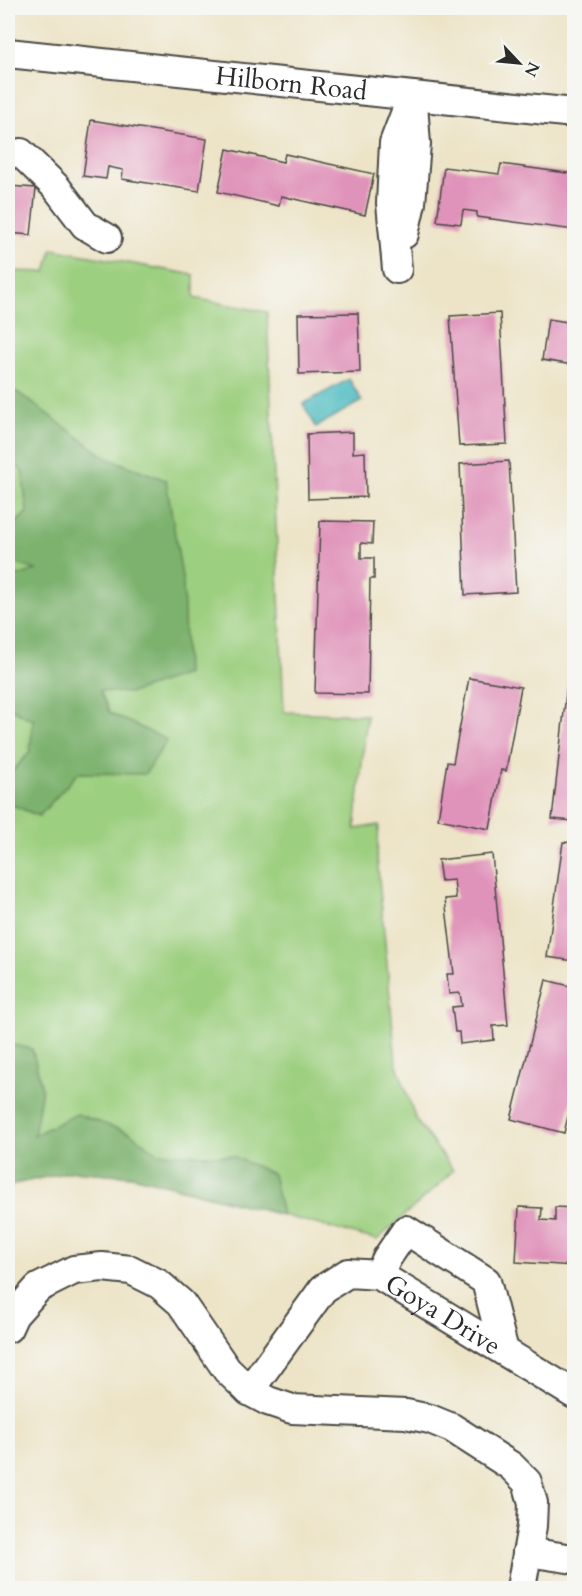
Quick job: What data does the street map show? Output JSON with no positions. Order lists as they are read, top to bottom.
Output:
{
  "streets": {
    "street": ["Hilborn Road", "Goya Drive"]
  },
  "north": "bottom right"
}
